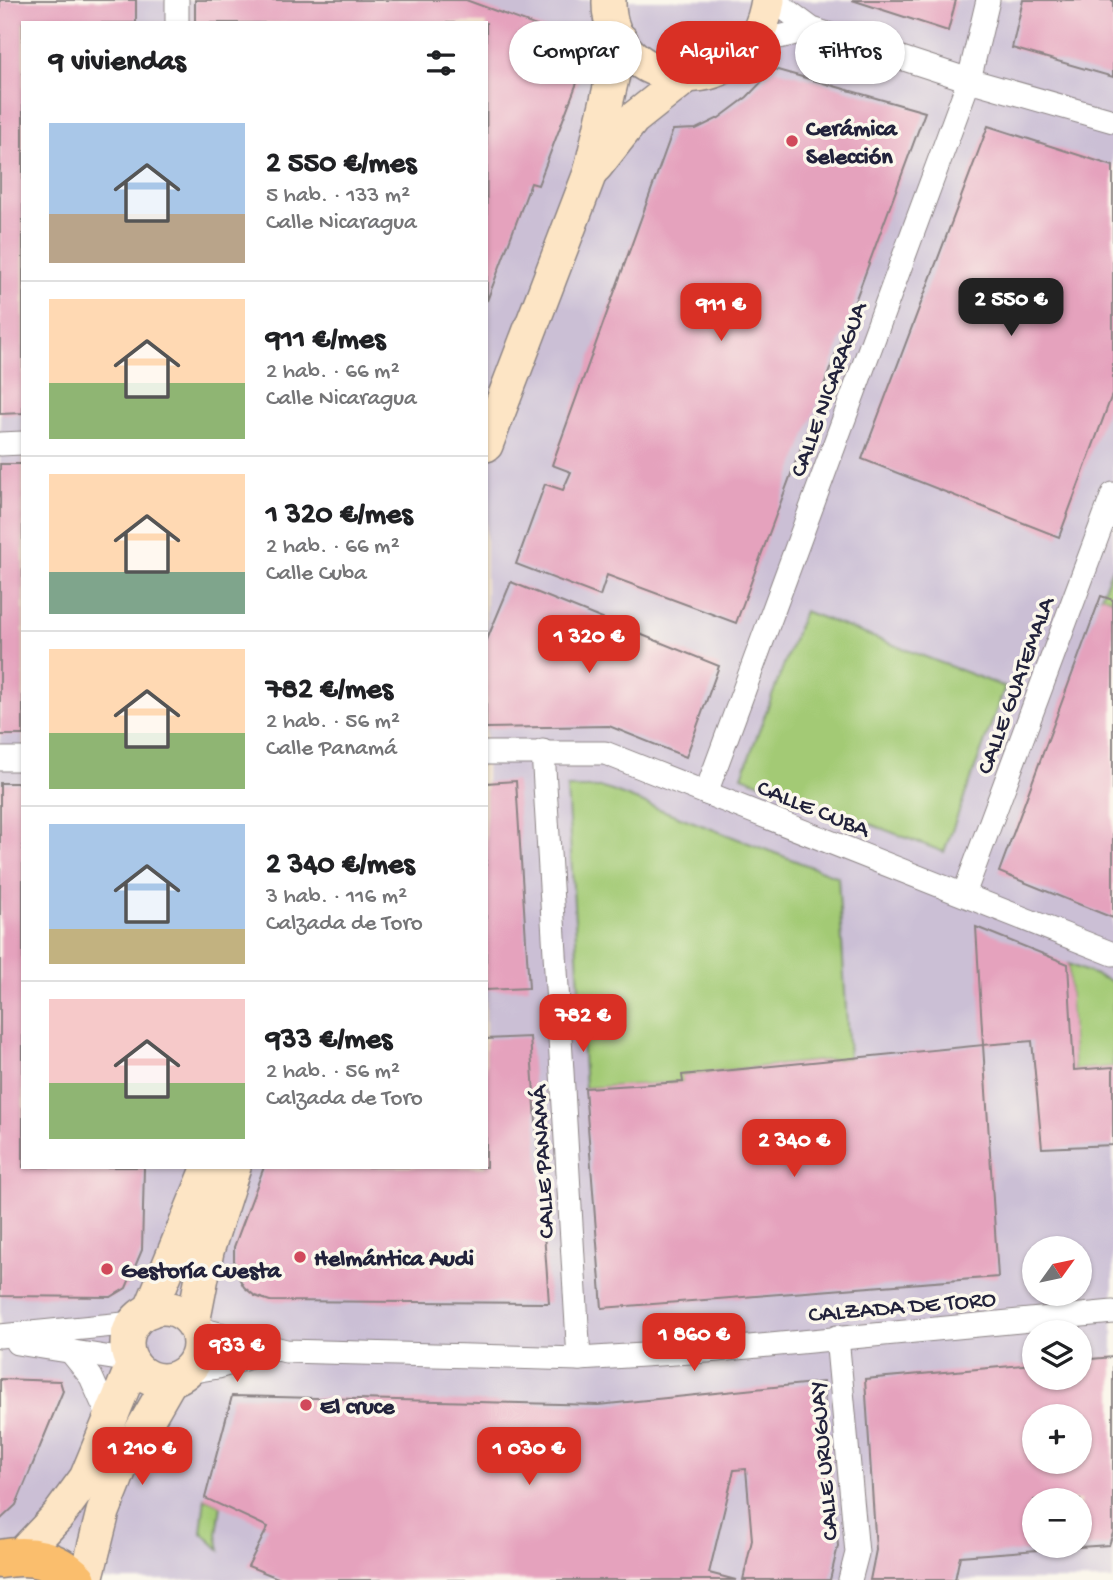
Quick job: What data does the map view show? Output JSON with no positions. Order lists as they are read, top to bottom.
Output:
{
  "streets": {
    "street": [
      "CALLE NICARAGUA",
      "CALLE GUATEMALA",
      "CALLE CUBA",
      "CALLE PANAMÁ",
      "CALZADA DE TORO",
      "CALLE URUGUAY"
    ]
  },
  "crossings": [
    ["CALLE NICARAGUA", "CALLE CUBA"],
    ["CALLE GUATEMALA", "CALLE CUBA"],
    ["CALLE CUBA", "CALLE PANAMÁ"],
    ["CALLE PANAMÁ", "CALZADA DE TORO"],
    ["CALZADA DE TORO", "CALLE URUGUAY"]
  ],
  "places": [
    "Cerámica Selección",
    "Helmántica Audi",
    "Gestoría Cuesta",
    "El cruce"
  ],
  "north": "top right",
  "page": {
    "chip": ["Comprar", "Alquilar", "Filtros"],
    "heading": "9 viviendas",
    "list": [
      {
        "name": "2 550 €/mes",
        "note": "5 hab. · 133 m² · Calle Nicaragua"
      },
      {
        "name": "911 €/mes",
        "note": "2 hab. · 66 m² · Calle Nicaragua"
      },
      {
        "name": "1 320 €/mes",
        "note": "2 hab. · 66 m² · Calle Cuba"
      },
      {
        "name": "782 €/mes",
        "note": "2 hab. · 56 m² · Calle Panamá"
      },
      {
        "name": "2 340 €/mes",
        "note": "3 hab. · 116 m² · Calzada de Toro"
      },
      {
        "name": "933 €/mes",
        "note": "2 hab. · 56 m² · Calzada de Toro"
      }
    ],
    "price": [
      "2 550 €",
      "911 €",
      "1 320 €",
      "782 €",
      "2 340 €",
      "1 860 €",
      "933 €",
      "1 210 €",
      "1 030 €"
    ],
    "map_buttons": ["+", "−"]
  }
}
